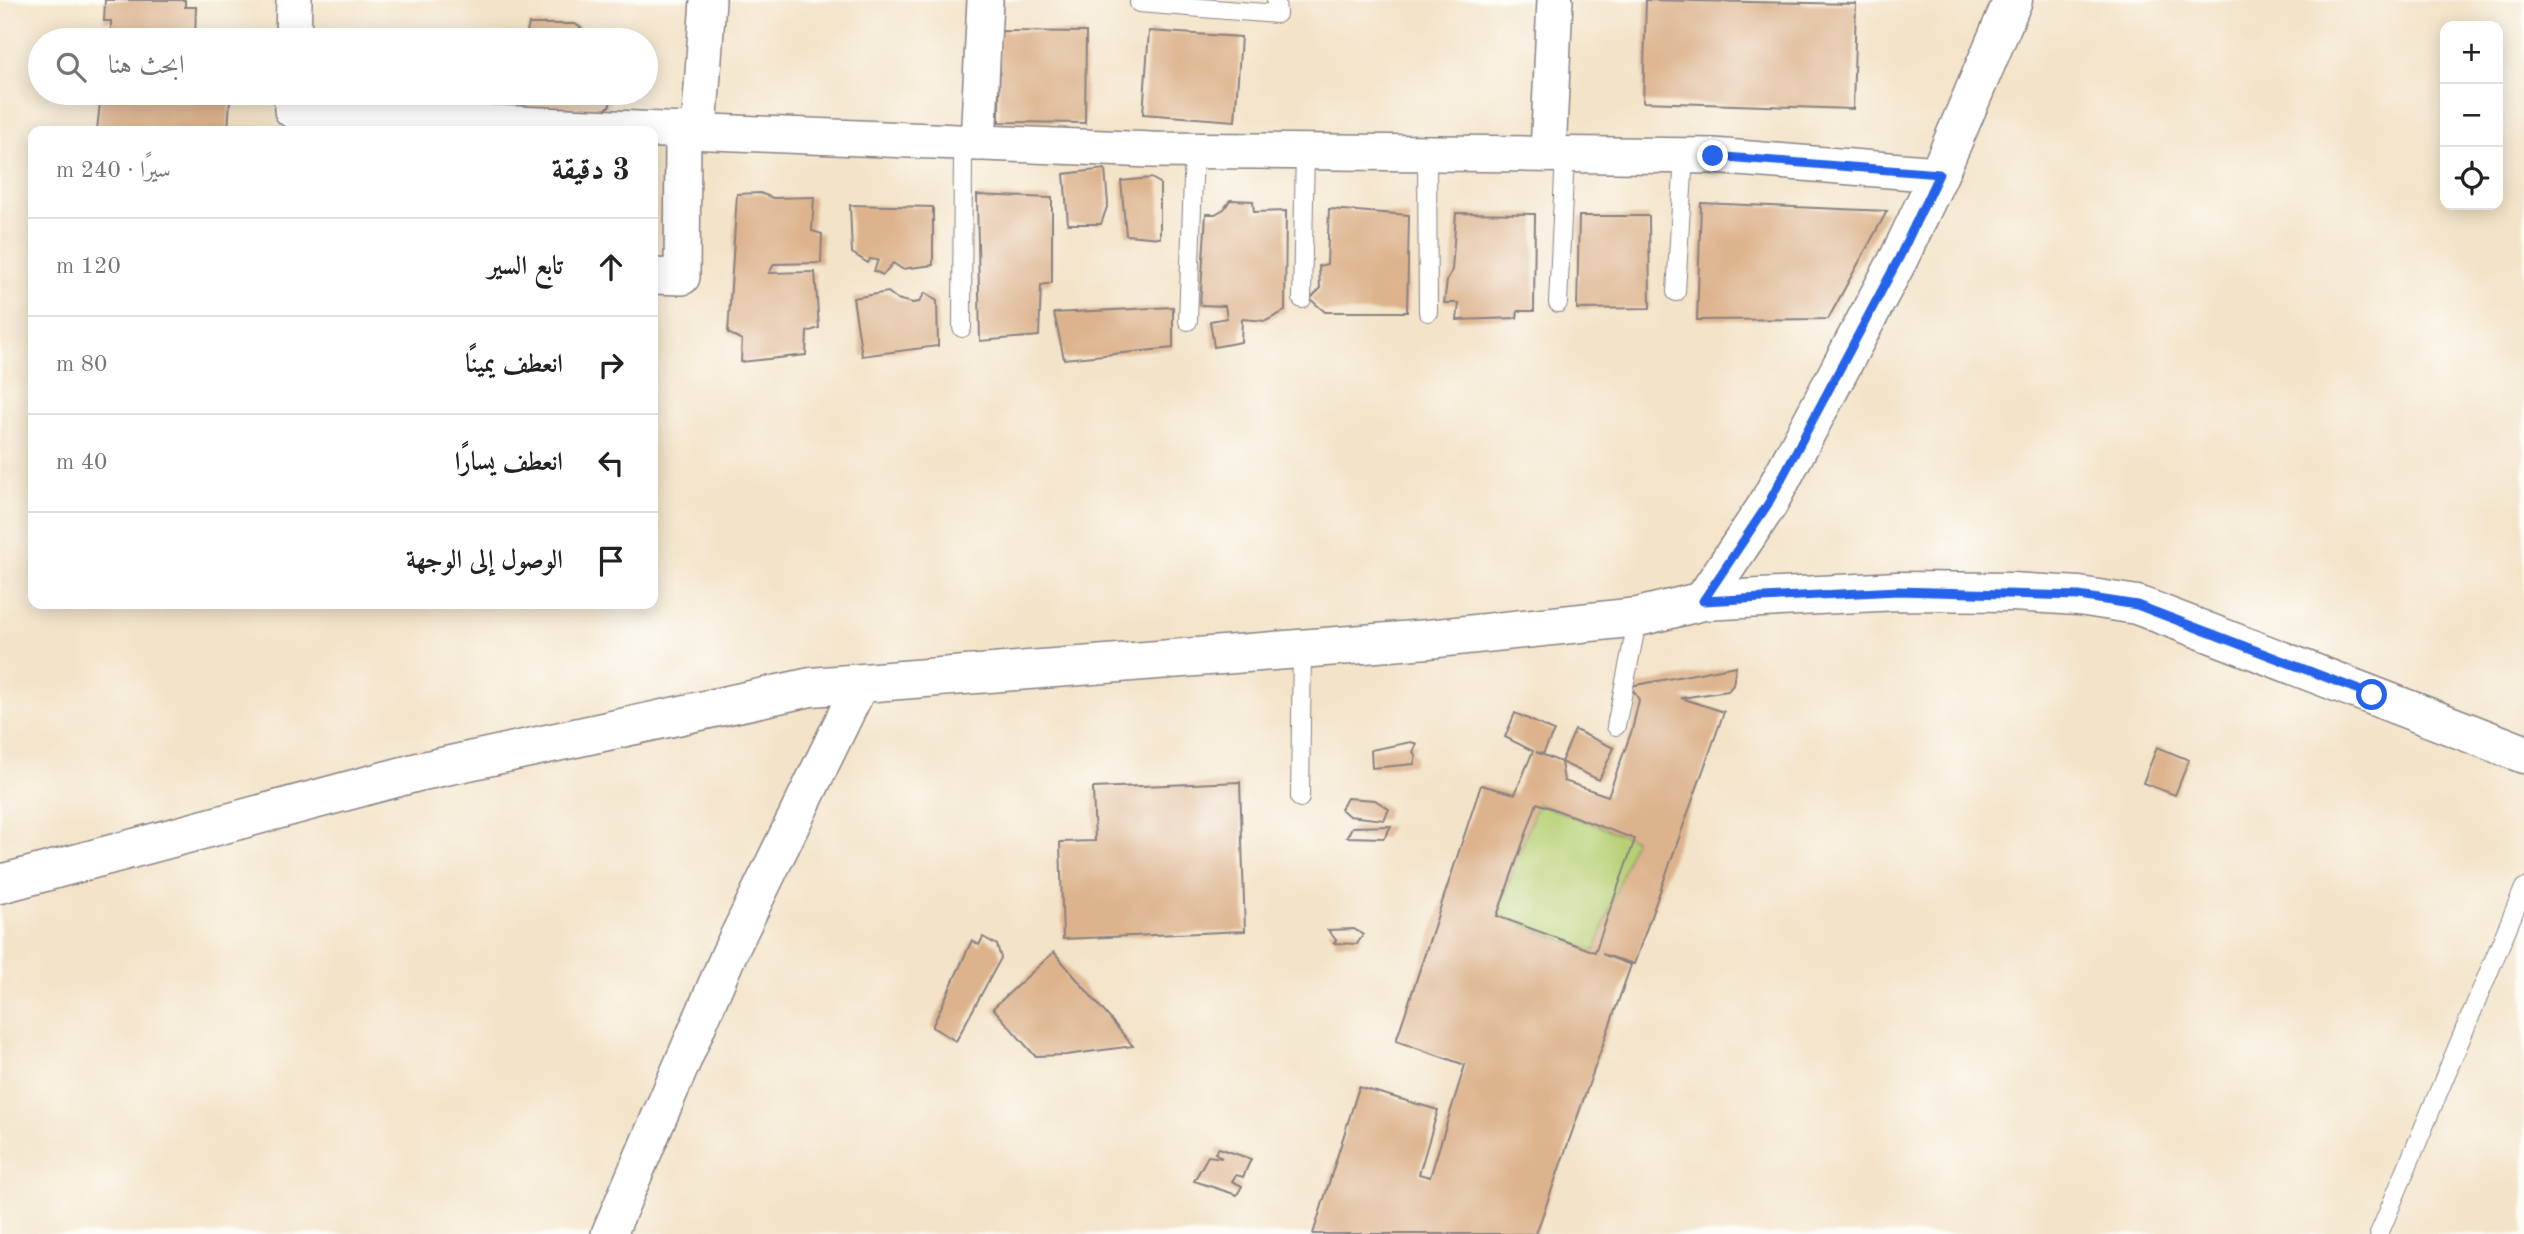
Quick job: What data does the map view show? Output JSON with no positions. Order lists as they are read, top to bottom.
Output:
{
  "page": {
    "map_buttons": ["+", "−"],
    "search": "ابحث هنا",
    "heading": ["3 دقيقة", "سيرًا · 240 m"],
    "list": [
      ["تابع السير", "120 m"],
      ["انعطف يمينًا", "80 m"],
      ["انعطف يسارًا", "40 m"],
      "الوصول إلى الوجهة"
    ]
  }
}
